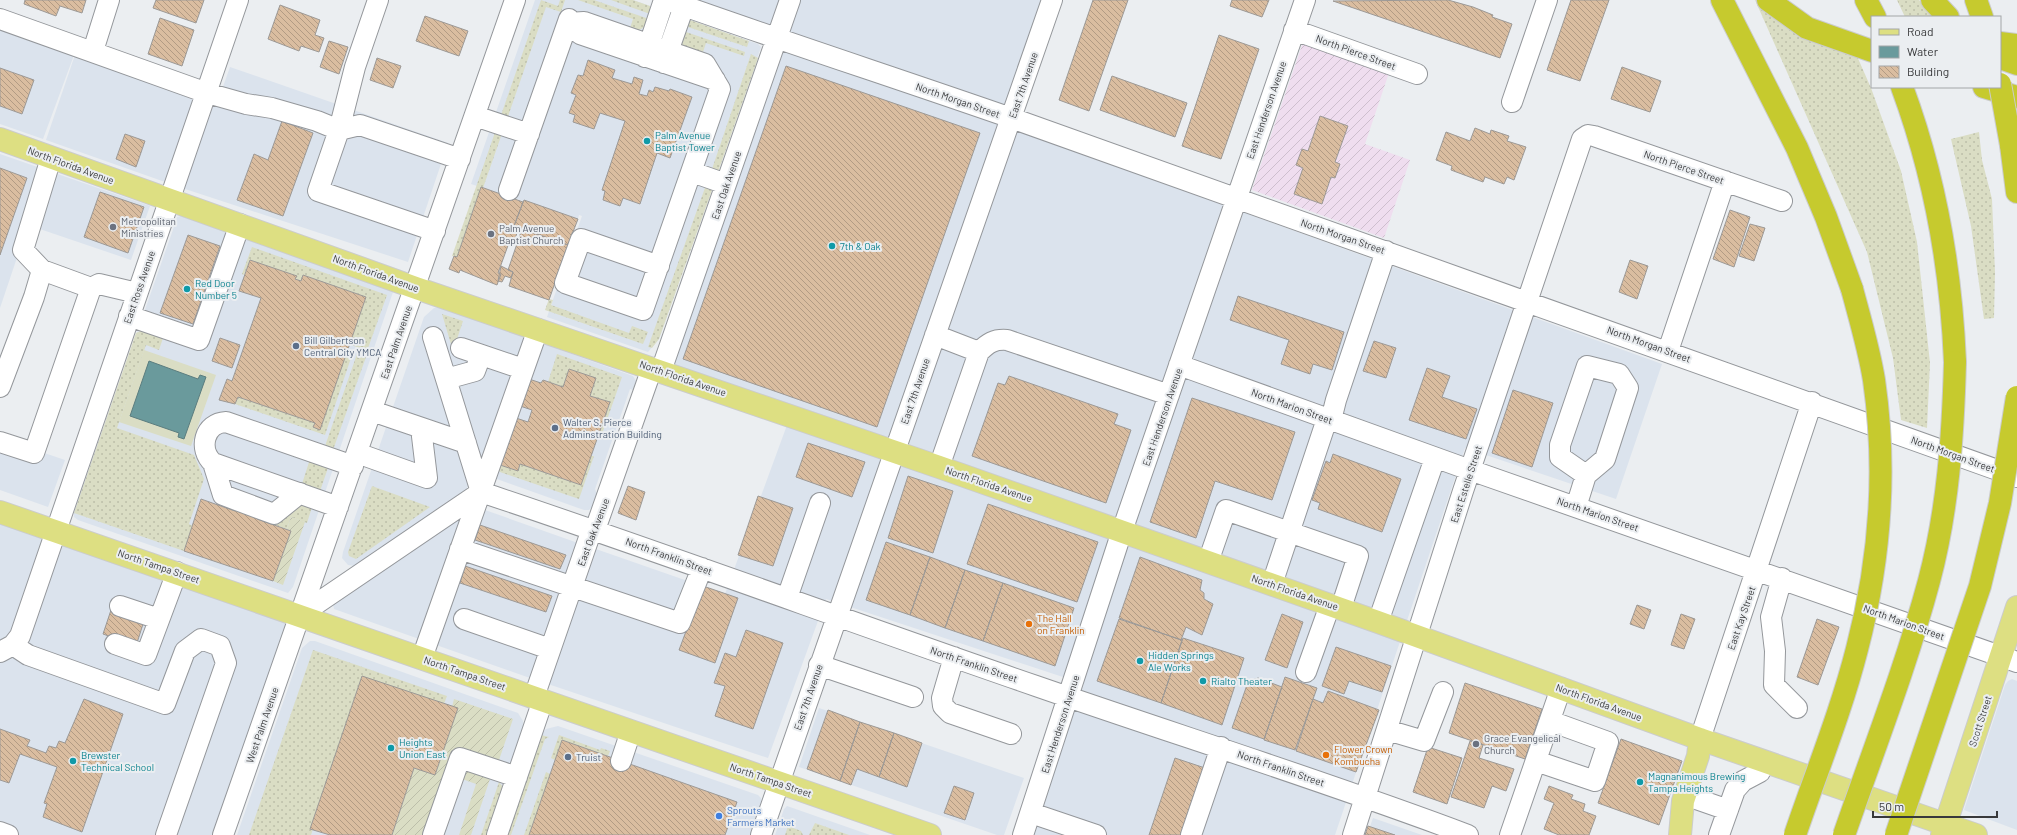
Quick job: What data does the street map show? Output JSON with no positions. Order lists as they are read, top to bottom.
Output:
{
  "streets": {
    "main road": [
      "North Florida Avenue",
      "North Tampa Street",
      "East Kay Street",
      "Scott Street"
    ],
    "street": [
      "North Pierce Street",
      "East 7th Avenue",
      "North Morgan Street",
      "East Henderson Avenue",
      "East Oak Avenue",
      "East Ross Avenue",
      "East Palm Avenue",
      "North Marion Street",
      "East Estelle Street",
      "North Franklin Street",
      "West Palm Avenue"
    ]
  },
  "crossings": [
    ["North Pierce Street", "East Henderson Avenue"],
    ["North Pierce Street", "East Estelle Street"],
    ["East 7th Avenue", "North Morgan Street"],
    ["East 7th Avenue", "North Florida Avenue"],
    ["East 7th Avenue", "North Franklin Street"],
    ["East 7th Avenue", "North Tampa Street"],
    ["North Morgan Street", "East Henderson Avenue"],
    ["North Morgan Street", "East Oak Avenue"],
    ["North Morgan Street", "East Estelle Street"],
    ["North Morgan Street", "East Kay Street"],
    ["East Henderson Avenue", "North Florida Avenue"],
    ["East Henderson Avenue", "North Marion Street"],
    ["East Henderson Avenue", "North Franklin Street"],
    ["North Florida Avenue", "East Oak Avenue"],
    ["North Florida Avenue", "East Ross Avenue"],
    ["North Florida Avenue", "East Palm Avenue"],
    ["North Florida Avenue", "East Estelle Street"],
    ["North Florida Avenue", "East Kay Street"],
    ["North Florida Avenue", "Scott Street"],
    ["East Oak Avenue", "North Franklin Street"],
    ["East Oak Avenue", "North Tampa Street"],
    ["East Ross Avenue", "North Tampa Street"],
    ["East Palm Avenue", "North Tampa Street"],
    ["East Palm Avenue", "West Palm Avenue"],
    ["North Marion Street", "East Estelle Street"],
    ["North Marion Street", "East Kay Street"],
    ["North Marion Street", "Scott Street"],
    ["East Estelle Street", "North Franklin Street"],
    ["North Tampa Street", "West Palm Avenue"]
  ],
  "places": [
    "Palm Avenue Baptist Tower",
    "Metropolitan Ministries",
    "Palm Avenue Baptist Church",
    "7th & Oak",
    "Red Door Number 5",
    "Bill Gilbertson Central City YMCA",
    "Walter S. Pierce Adminstration Building",
    "The Hall on Franklin",
    "Hidden Springs Ale Works",
    "Rialto Theater",
    "Grace Evangelical Church",
    "Heights Union East",
    "Flower Crown Kombucha",
    "Truist",
    "Brewster Technical School",
    "Magnanimous Brewing Tampa Heights",
    "Sprouts Farmers Market"
  ],
  "legend": ["Road", "Water", "Building"],
  "scale_bar": "50 m"
}
